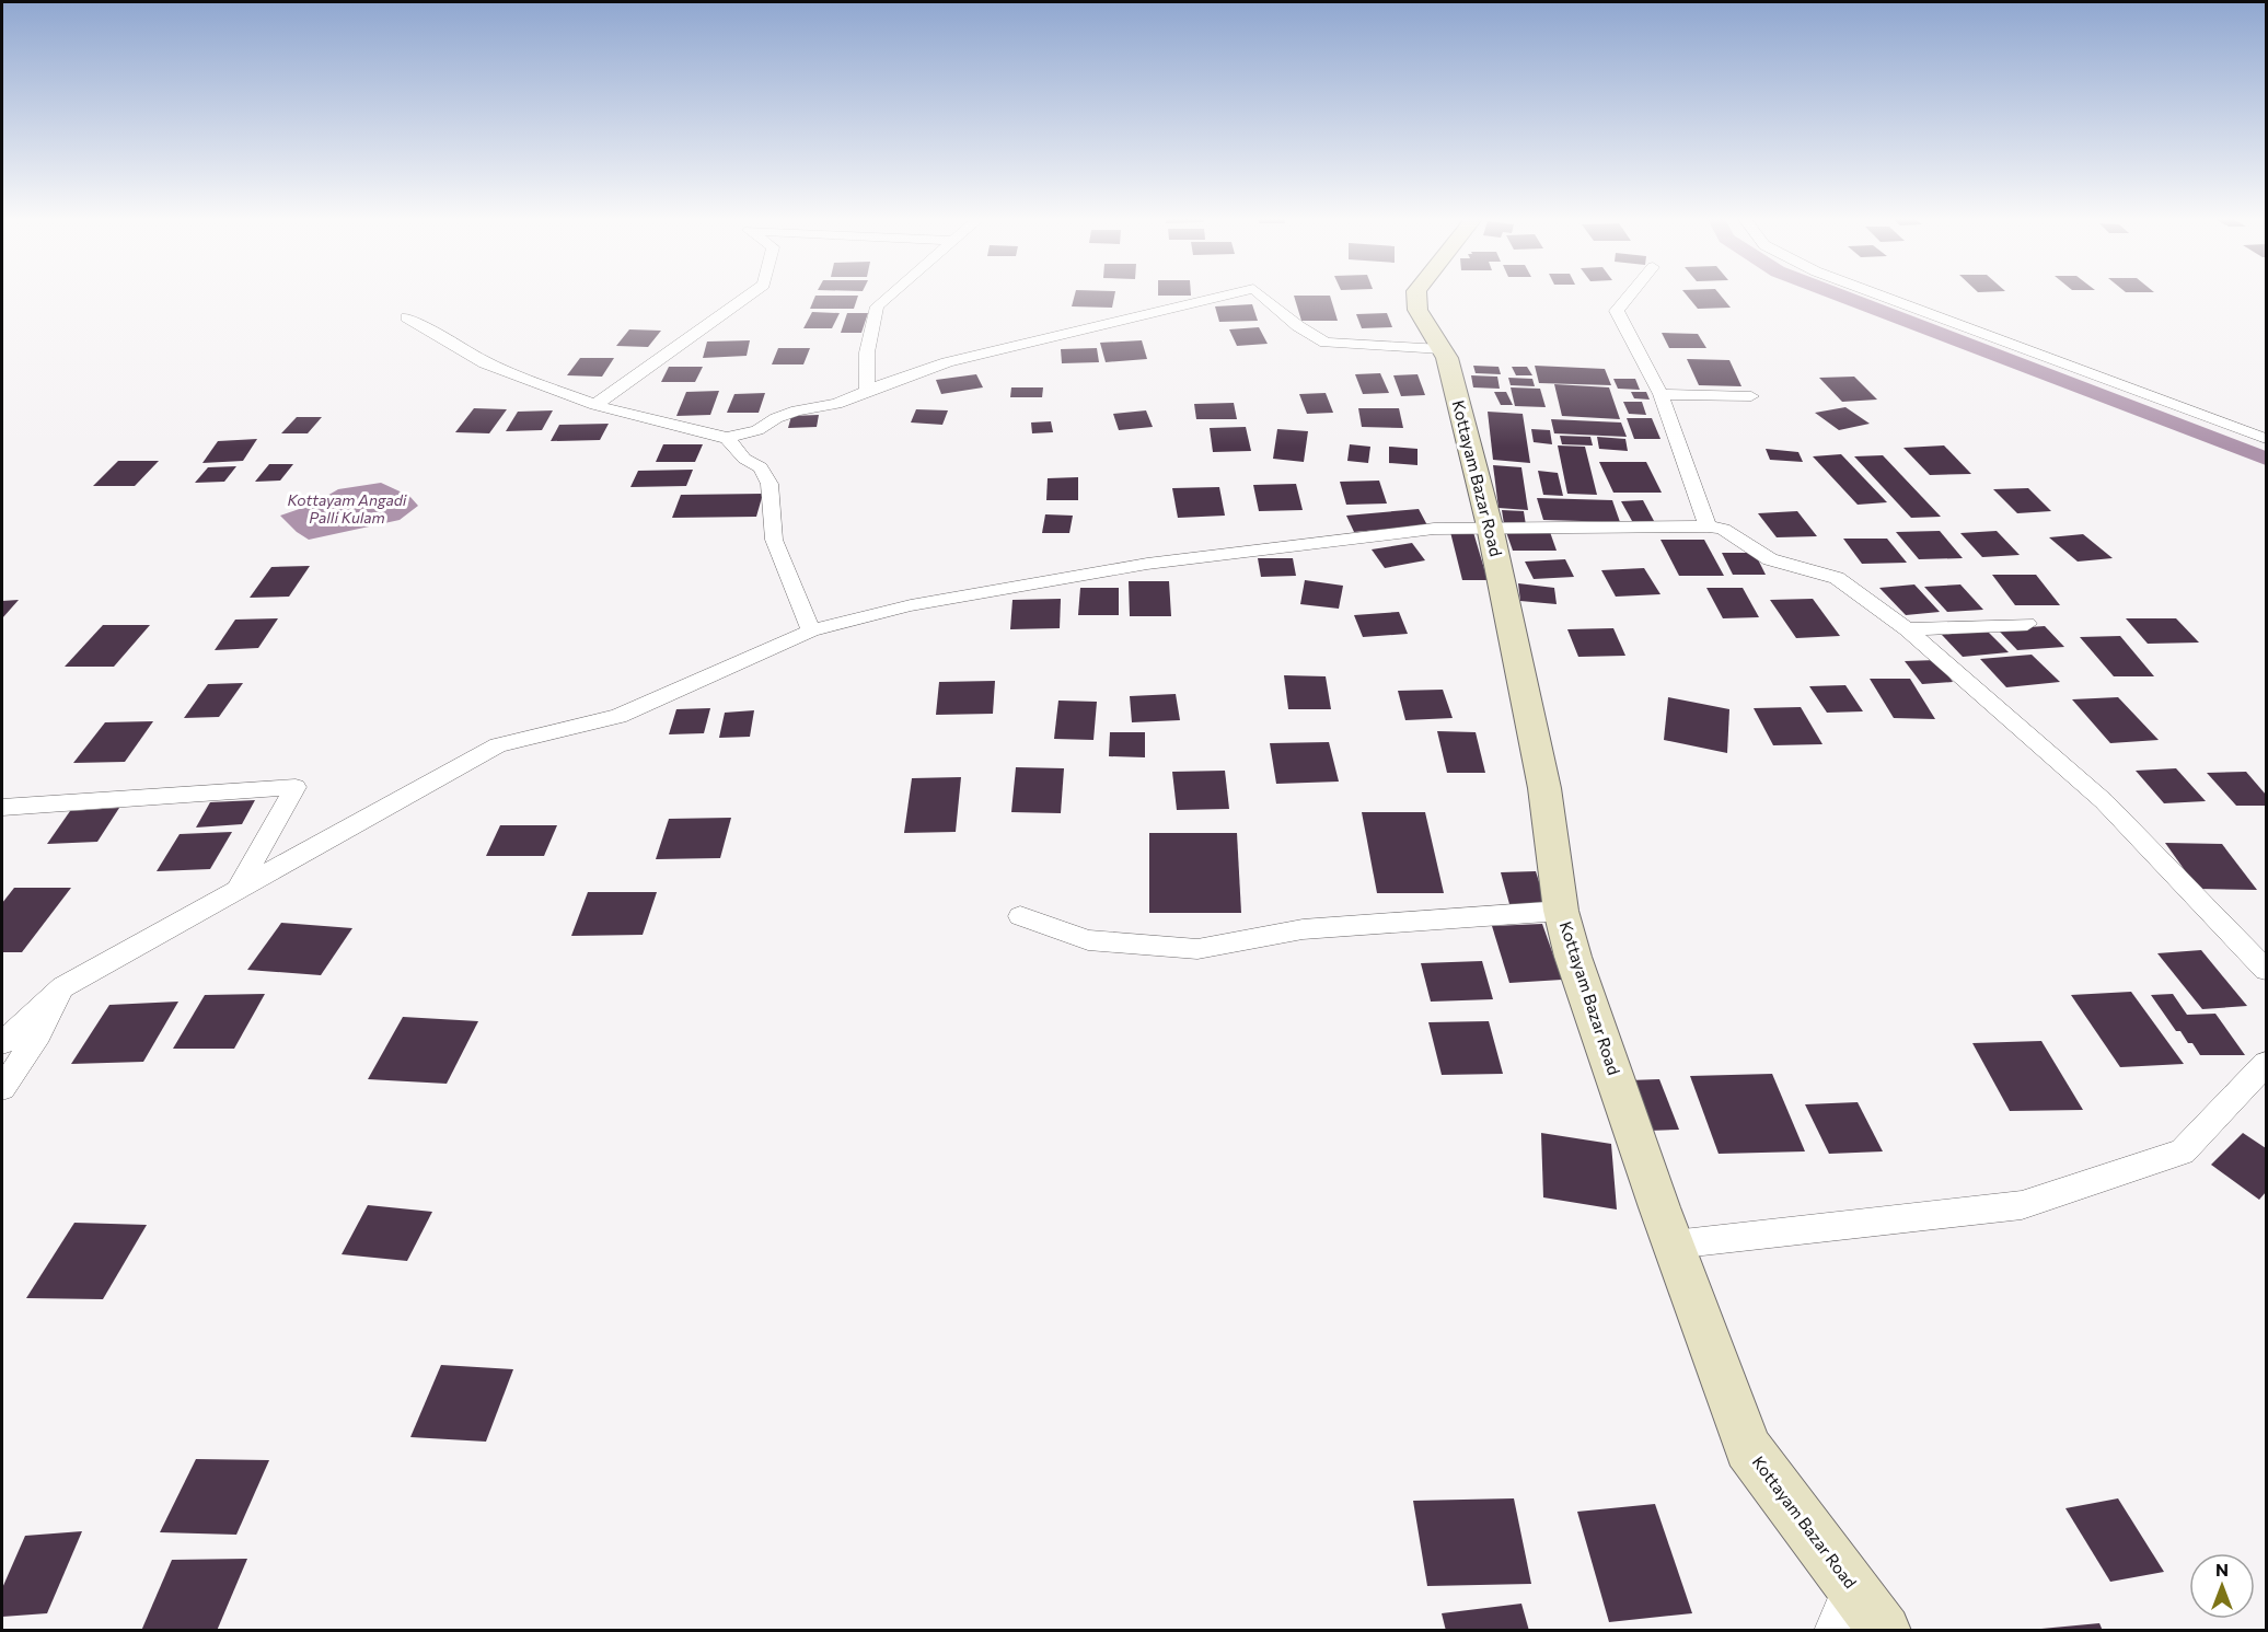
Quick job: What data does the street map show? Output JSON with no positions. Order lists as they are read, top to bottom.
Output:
{
  "streets": {
    "main road": ["Kottayam Bazar Road"]
  },
  "water": ["Kottayam Angadi Palli Kulam"],
  "north": "top"
}
